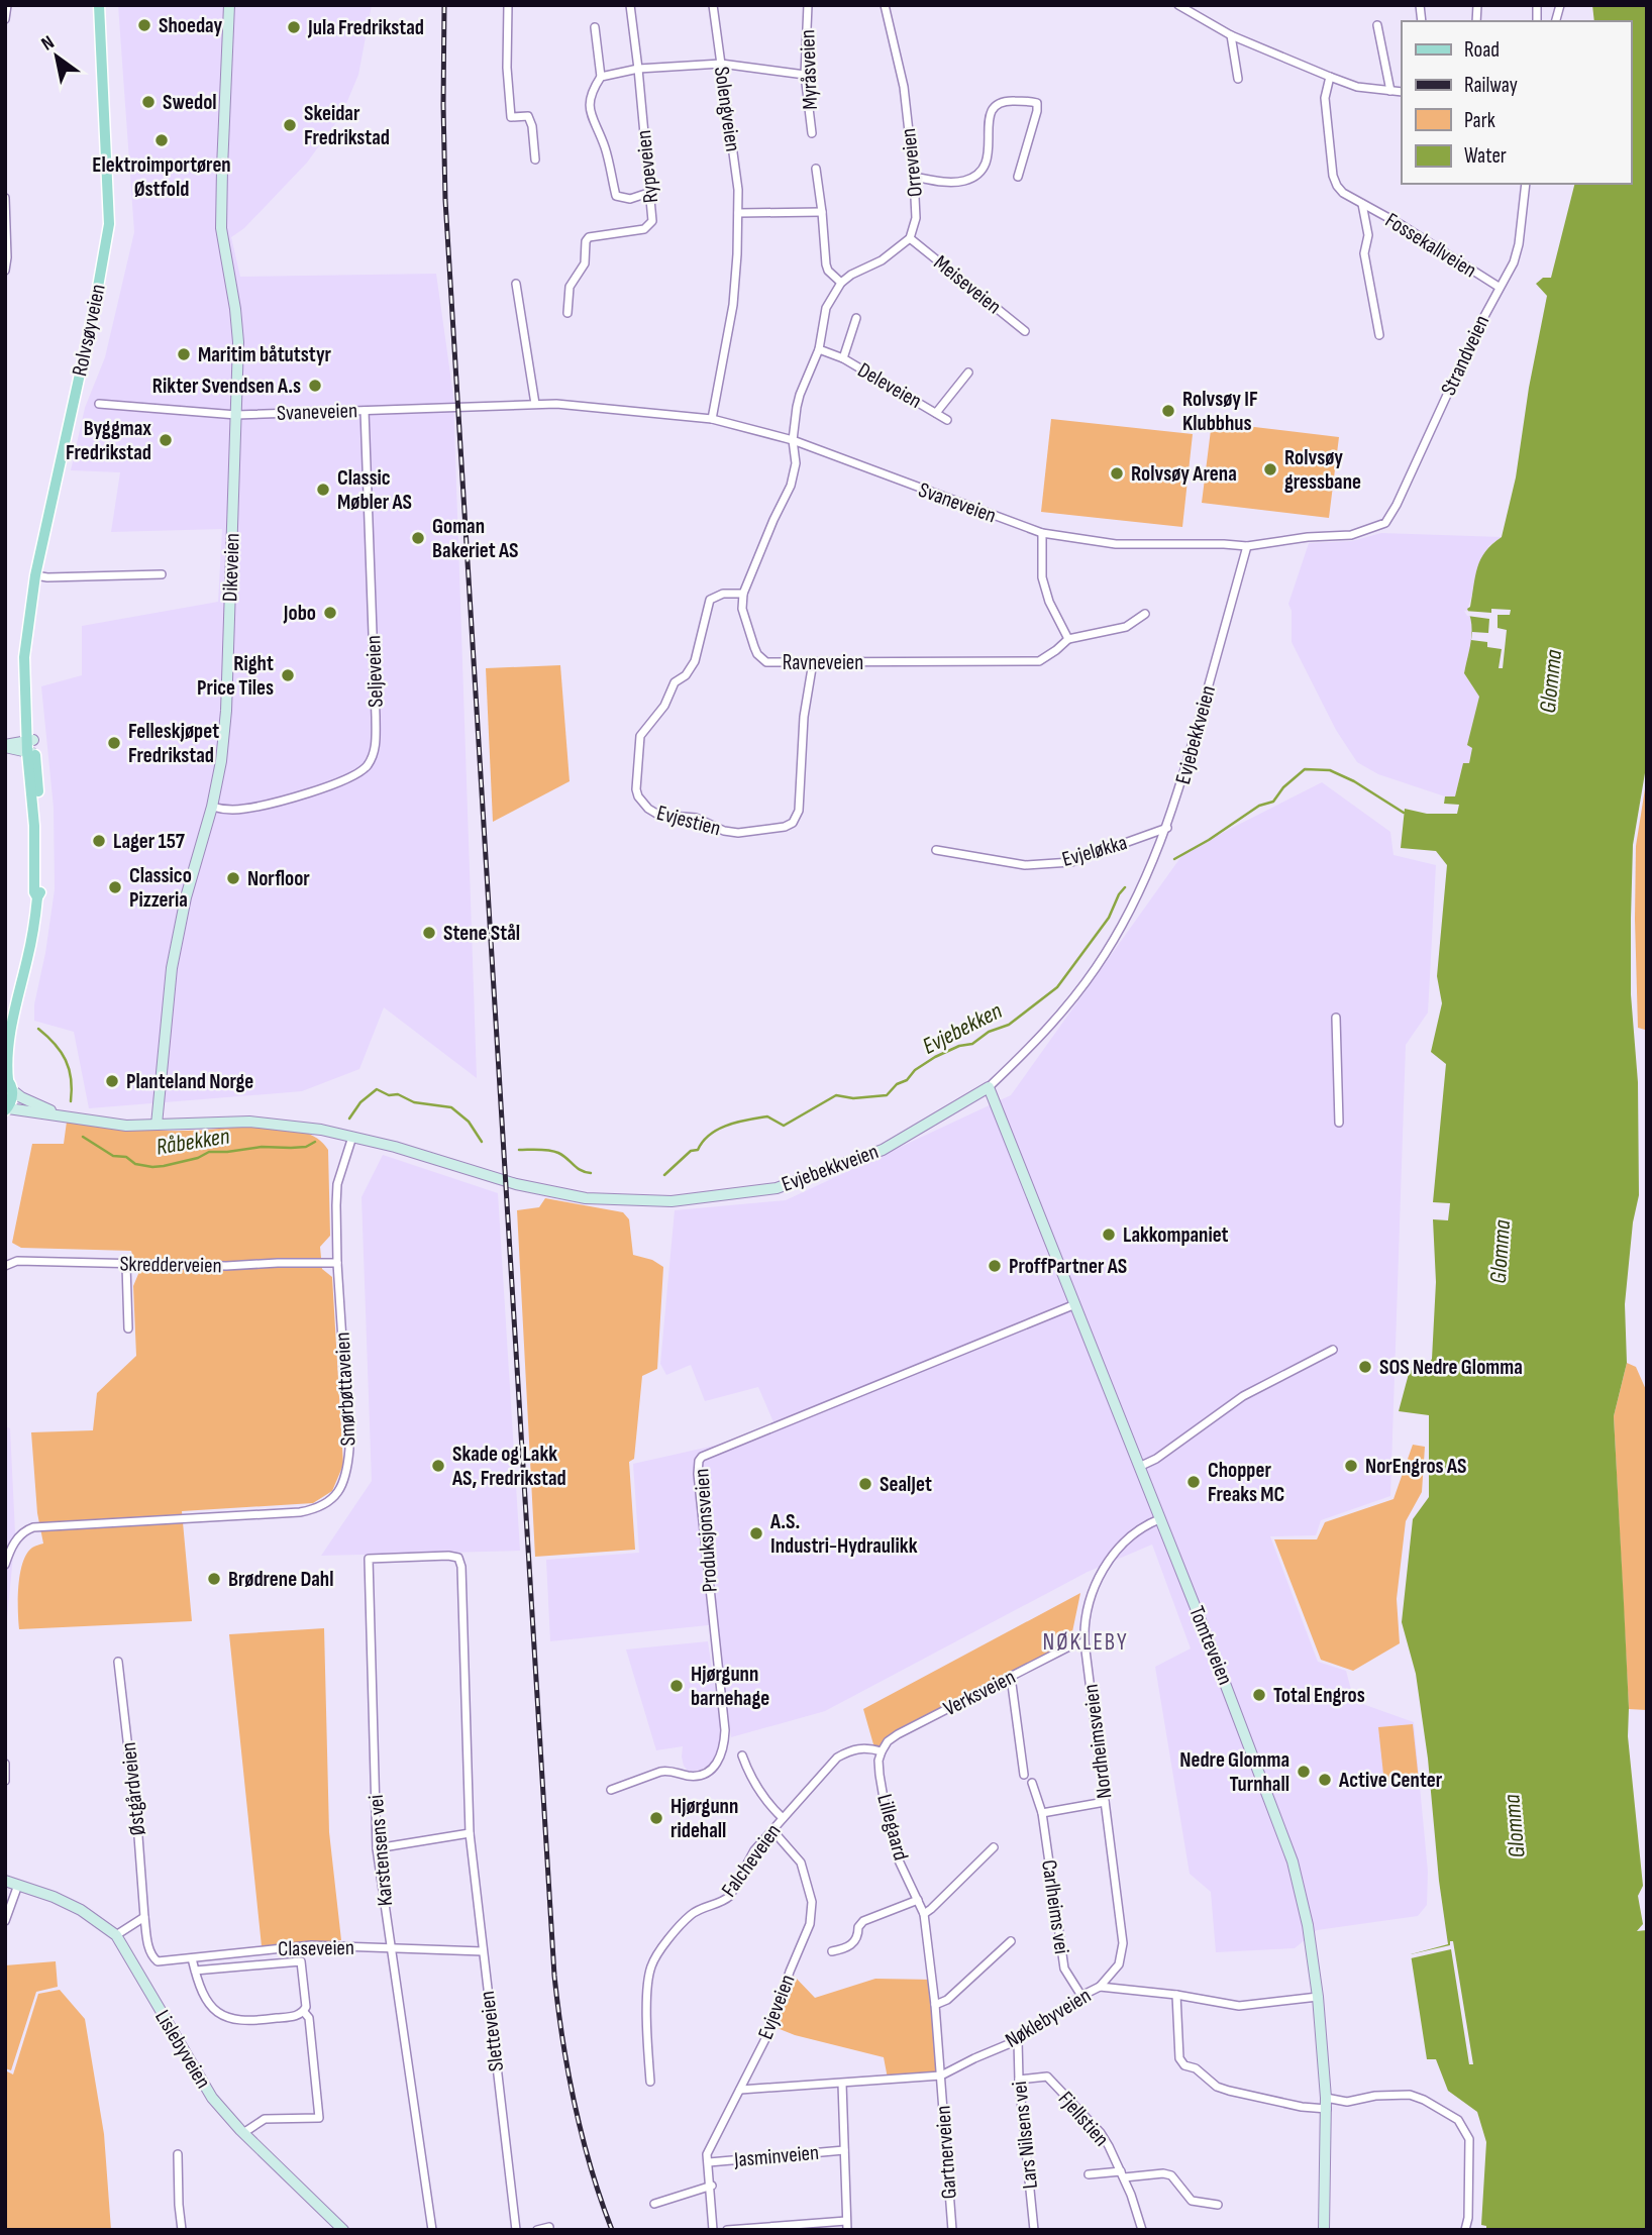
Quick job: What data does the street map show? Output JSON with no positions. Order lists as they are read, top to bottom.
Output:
{
  "streets": {
    "main road": ["Rolvsøyveien"],
    "street": [
      "Myråsveien",
      "Solengveien",
      "Orreveien",
      "Rypeveien",
      "Fossekallveien",
      "Meiseveien",
      "Strandveien",
      "Deleveien",
      "Svaneveien",
      "Dikeveien",
      "Ravneveien",
      "Seljeveien",
      "Evjebekkveien",
      "Evjestien",
      "Evjeløkka",
      "Skredderveien",
      "Smørbøttaveien",
      "Produksjonsveien",
      "Tomteveien",
      "Verksveien",
      "Nordheimsveien",
      "Østgårdveien",
      "Lillegaard",
      "Karstensens vei",
      "Falcheveien",
      "Carlheims vei",
      "Claseveien",
      "Evjeveien",
      "Nøklebyveien",
      "Sletteveien",
      "Lislebyveien",
      "Fjellstien",
      "Lars Nilsens vei",
      "Gartnerveien",
      "Jasminveien"
    ]
  },
  "crossings": [
    ["Solengveien", "Svaneveien"],
    ["Orreveien", "Meiseveien"],
    ["Fossekallveien", "Strandveien"],
    ["Rolvsøyveien", "Evjebekkveien"],
    ["Strandveien", "Svaneveien"],
    ["Svaneveien", "Dikeveien"],
    ["Svaneveien", "Seljeveien"],
    ["Svaneveien", "Evjebekkveien"],
    ["Dikeveien", "Seljeveien"],
    ["Dikeveien", "Evjebekkveien"],
    ["Ravneveien", "Evjestien"],
    ["Evjebekkveien", "Evjeløkka"],
    ["Evjebekkveien", "Smørbøttaveien"],
    ["Evjebekkveien", "Tomteveien"],
    ["Skredderveien", "Smørbøttaveien"],
    ["Produksjonsveien", "Tomteveien"],
    ["Tomteveien", "Nordheimsveien"],
    ["Tomteveien", "Nøklebyveien"],
    ["Verksveien", "Nordheimsveien"],
    ["Verksveien", "Lillegaard"],
    ["Verksveien", "Falcheveien"],
    ["Nordheimsveien", "Nøklebyveien"],
    ["Østgårdveien", "Claseveien"],
    ["Lillegaard", "Falcheveien"],
    ["Lillegaard", "Nøklebyveien"],
    ["Lillegaard", "Gartnerveien"],
    ["Karstensens vei", "Claseveien"],
    ["Karstensens vei", "Sletteveien"],
    ["Falcheveien", "Evjeveien"],
    ["Carlheims vei", "Nøklebyveien"],
    ["Claseveien", "Sletteveien"],
    ["Evjeveien", "Nøklebyveien"],
    ["Evjeveien", "Jasminveien"],
    ["Nøklebyveien", "Lars Nilsens vei"],
    ["Nøklebyveien", "Gartnerveien"],
    ["Fjellstien", "Lars Nilsens vei"]
  ],
  "districts": ["NØKLEBY"],
  "water": ["Glomma", "Evjebekken", "Råbekken"],
  "places": [
    "Shoeday",
    "Jula Fredrikstad",
    "Swedol",
    "Skeidar Fredrikstad",
    "Elektroimportøren Østfold",
    "Maritim båtutstyr",
    "Rikter Svendsen A.s",
    "Rolvsøy IF Klubbhus",
    "Byggmax Fredrikstad",
    "Rolvsøy gressbane",
    "Rolvsøy Arena",
    "Classic Møbler AS",
    "Goman Bakeriet AS",
    "Jobo",
    "Right Price Tiles",
    "Felleskjøpet Fredrikstad",
    "Lager 157",
    "Norfloor",
    "Classico Pizzeria",
    "Stene Stål",
    "Planteland Norge",
    "Lakkompaniet",
    "ProffPartner AS",
    "SOS Nedre Glomma",
    "Skade og Lakk AS, Fredrikstad",
    "NorEngros AS",
    "Chopper Freaks MC",
    "SealJet",
    "A.S. Industri-Hydraulikk",
    "Brødrene Dahl",
    "Hjørgunn barnehage",
    "Total Engros",
    "Nedre Glomma Turnhall",
    "Active Center",
    "Hjørgunn ridehall"
  ],
  "legend": [
    "Road",
    "Railway",
    "Park",
    "Water"
  ],
  "north": "top left"
}
